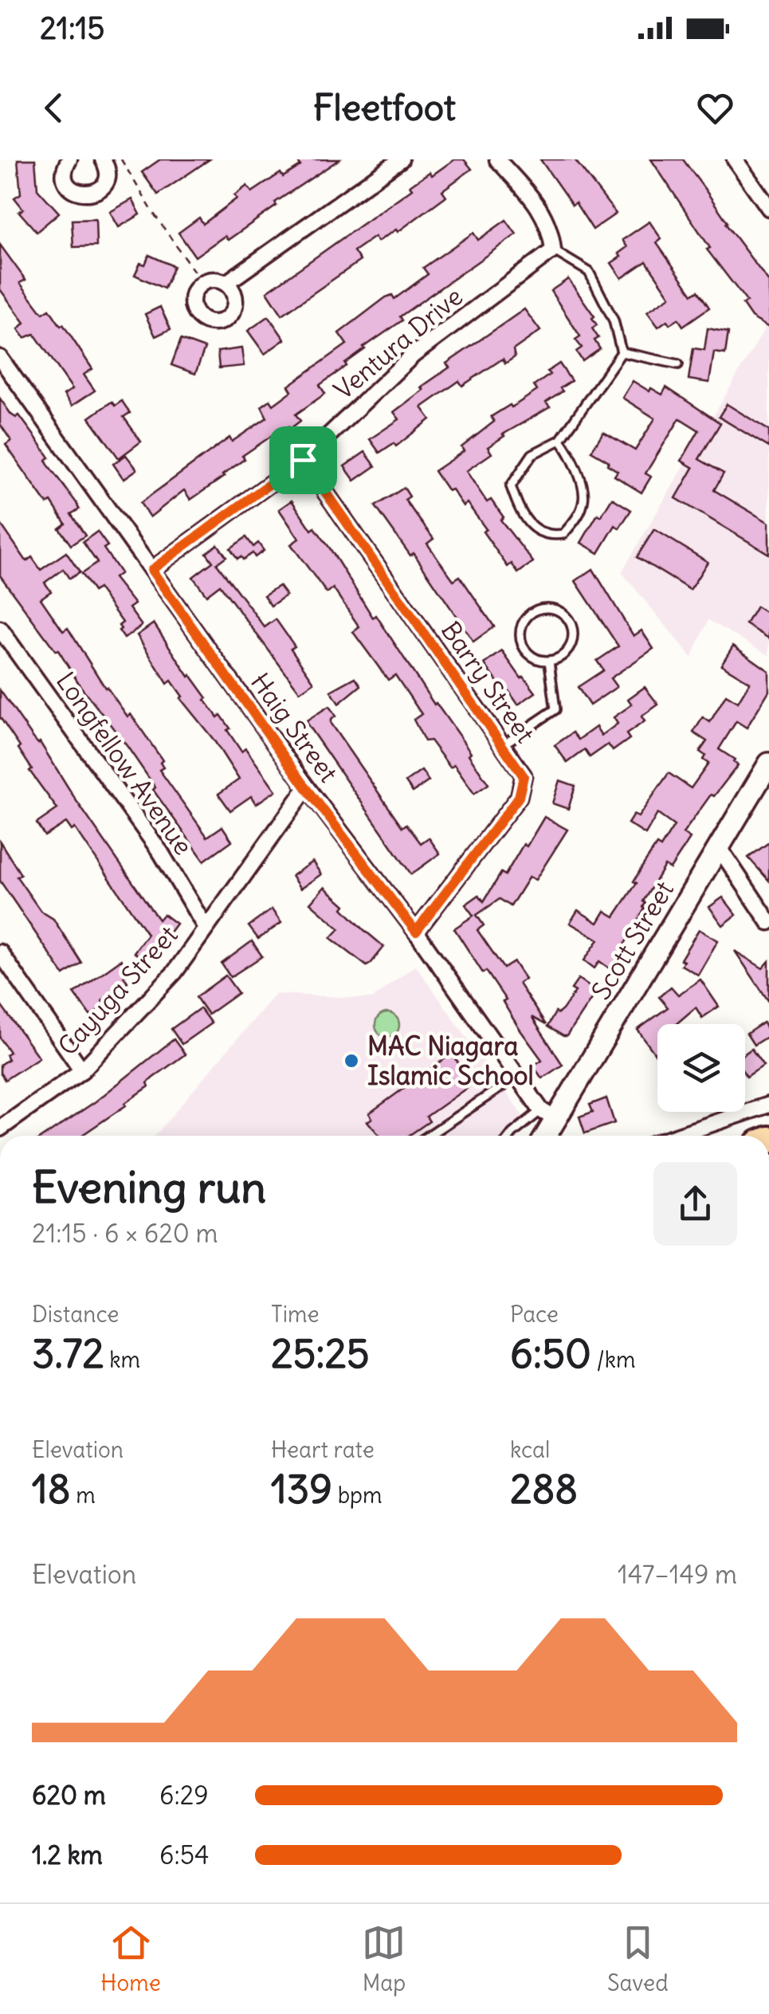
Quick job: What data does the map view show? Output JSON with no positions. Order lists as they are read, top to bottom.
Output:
{
  "streets": {
    "street": [
      "Ventura Drive",
      "Barry Street",
      "Haig Street",
      "Longfellow Avenue",
      "Scott Street",
      "Cayuga Street"
    ]
  },
  "crossings": [
    ["Ventura Drive", "Barry Street"],
    ["Ventura Drive", "Haig Street"],
    ["Barry Street", "Haig Street"],
    ["Haig Street", "Scott Street"],
    ["Haig Street", "Cayuga Street"],
    ["Longfellow Avenue", "Cayuga Street"]
  ],
  "places": ["MAC Niagara Islamic School"],
  "page": {
    "status": "21:15",
    "header": "Fleetfoot",
    "heading": ["Evening run", "21:15 · 6 × 620 m"],
    "stats": [
      ["Distance", "3.72 km"],
      ["Time", "25:25"],
      ["Pace", "6:50 /km"],
      ["Elevation", "18 m"],
      ["Heart rate", "139 bpm"],
      ["kcal", "288"]
    ],
    "chart": ["Elevation", "147–149 m"],
    "list": [
      {
        "name": "620 m",
        "note": "6:29"
      },
      {
        "name": "1.2 km",
        "note": "6:54"
      }
    ],
    "tabs": ["Home", "Map", "Saved"]
  }
}
